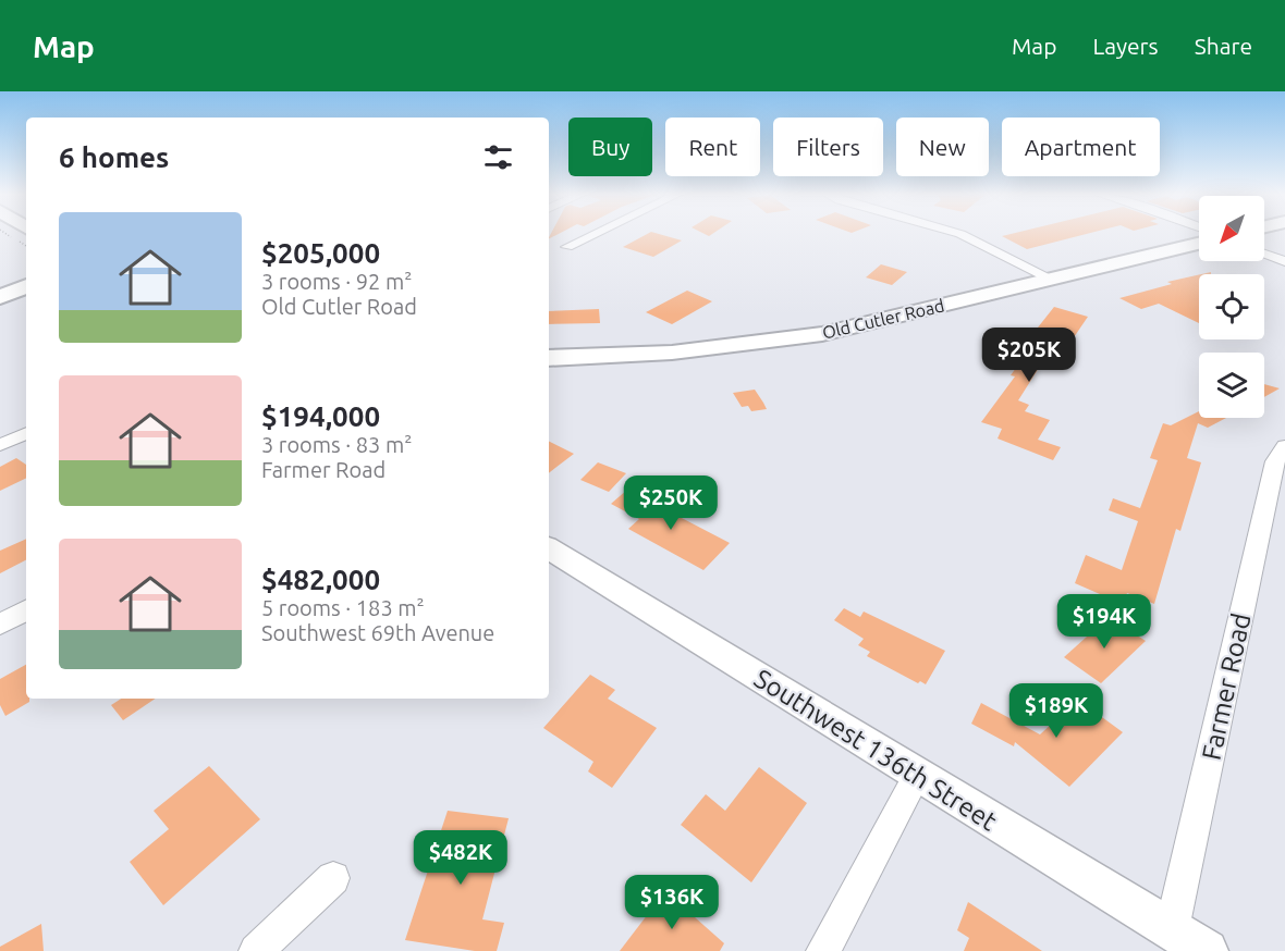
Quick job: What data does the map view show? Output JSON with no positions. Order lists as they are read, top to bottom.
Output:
{
  "streets": {
    "main road": ["Old Cutler Road"],
    "street": ["Farmer Road", "Southwest 136th Street"]
  },
  "crossings": [
    ["Farmer Road", "Southwest 136th Street"]
  ],
  "north": "bottom left",
  "page": {
    "header": "Map",
    "nav": ["Map", "Layers", "Share"],
    "chip": [
      "Buy",
      "Rent",
      "Filters",
      "New",
      "Apartment"
    ],
    "heading": "6 homes",
    "list": [
      {
        "name": "$205,000",
        "note": "3 rooms · 92 m² · Old Cutler Road"
      },
      {
        "name": "$194,000",
        "note": "3 rooms · 83 m² · Farmer Road"
      },
      {
        "name": "$482,000",
        "note": "5 rooms · 183 m² · Southwest 69th Avenue"
      }
    ],
    "price": [
      "$205K",
      "$250K",
      "$194K",
      "$189K",
      "$482K",
      "$136K"
    ]
  }
}
